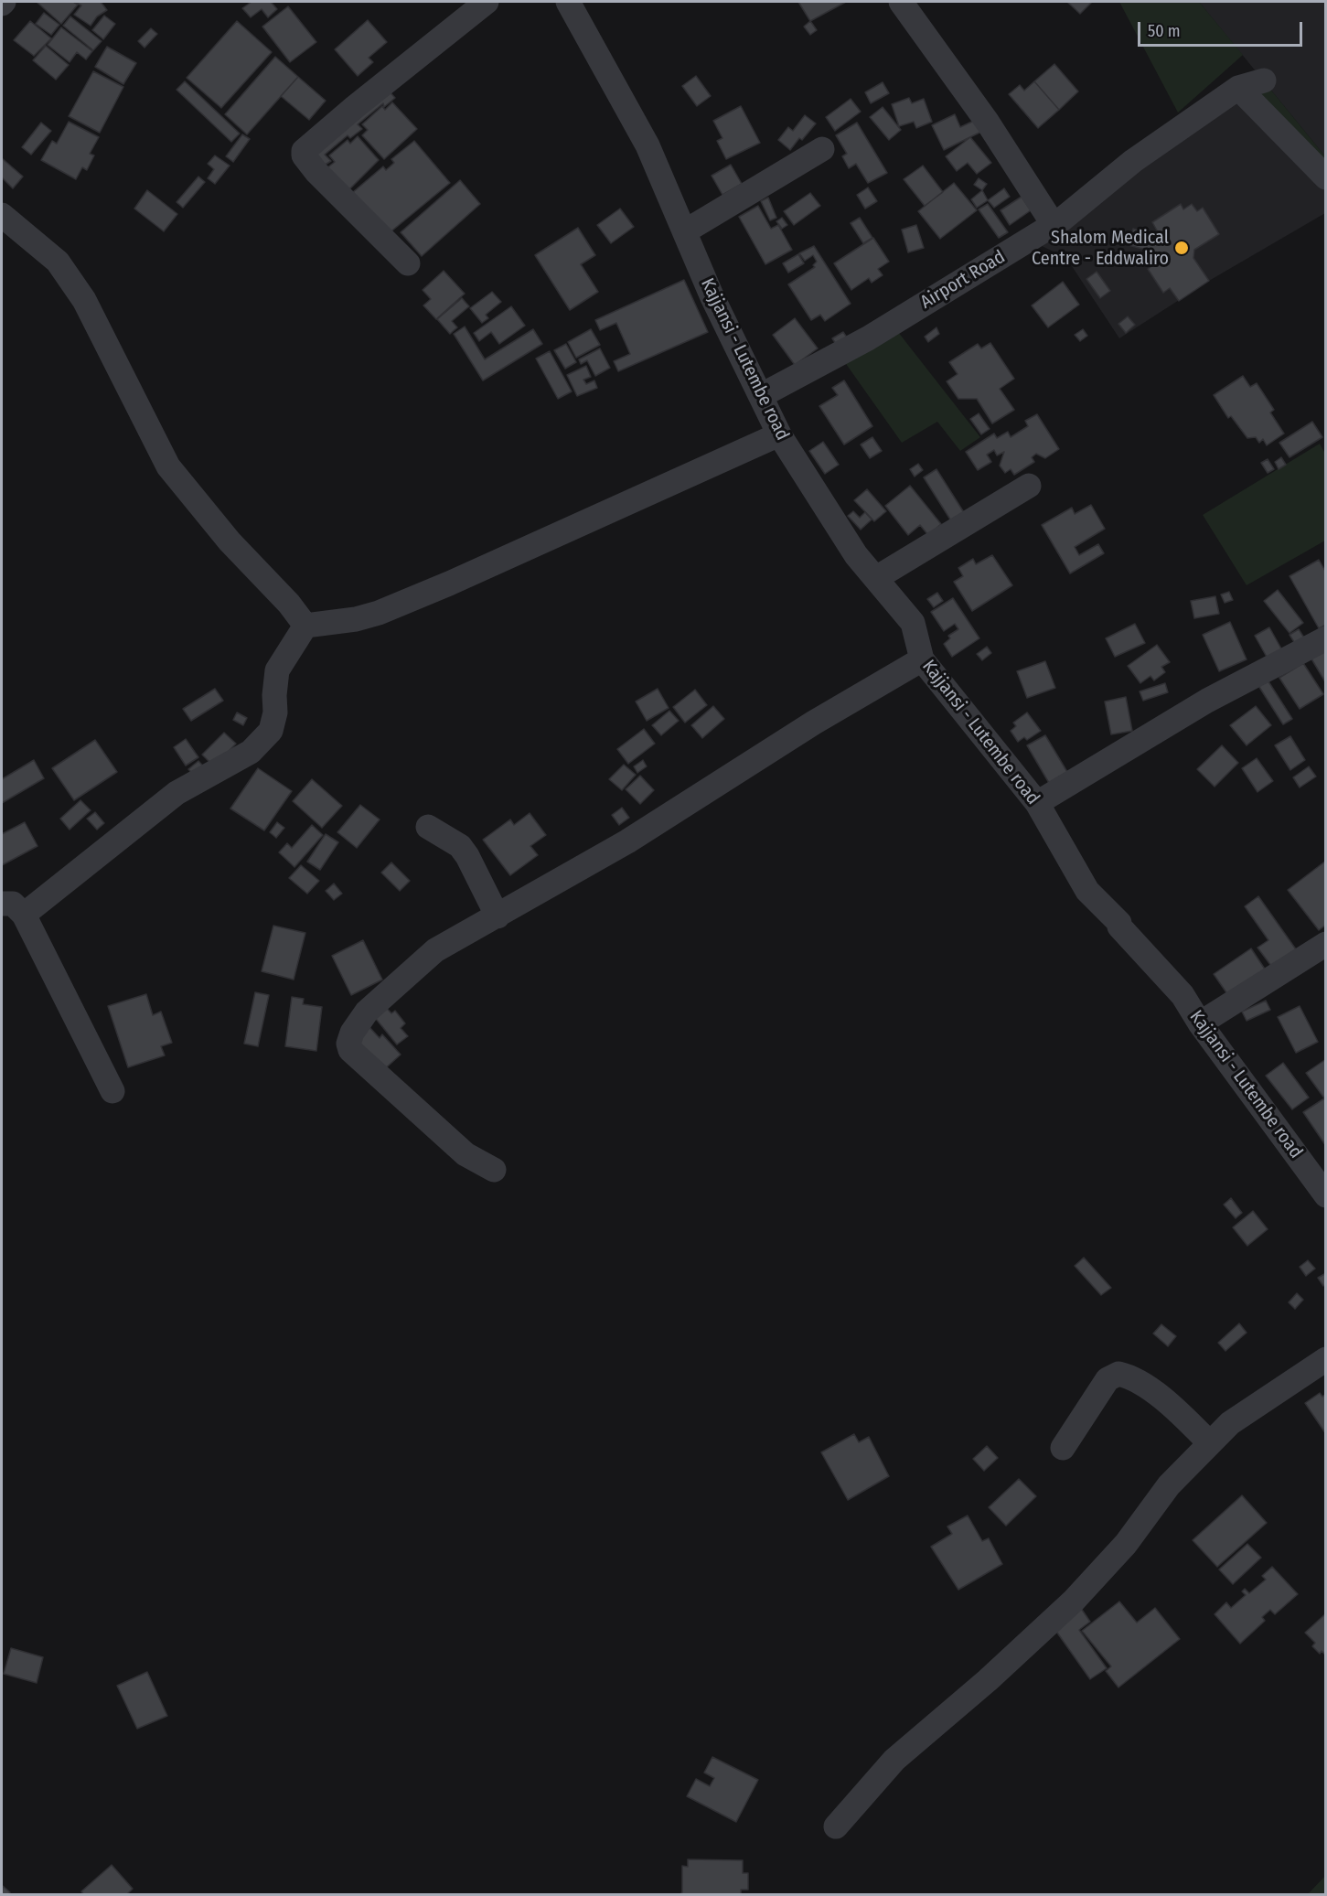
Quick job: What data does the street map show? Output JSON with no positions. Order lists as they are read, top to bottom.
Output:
{
  "streets": {
    "street": ["Airport Road", "Kajjansi - Lutembe road"]
  },
  "crossings": [
    ["Airport Road", "Kajjansi - Lutembe road"]
  ],
  "places": ["Shalom Medical Centre - Eddwaliro"],
  "scale_bar": "50 m"
}
